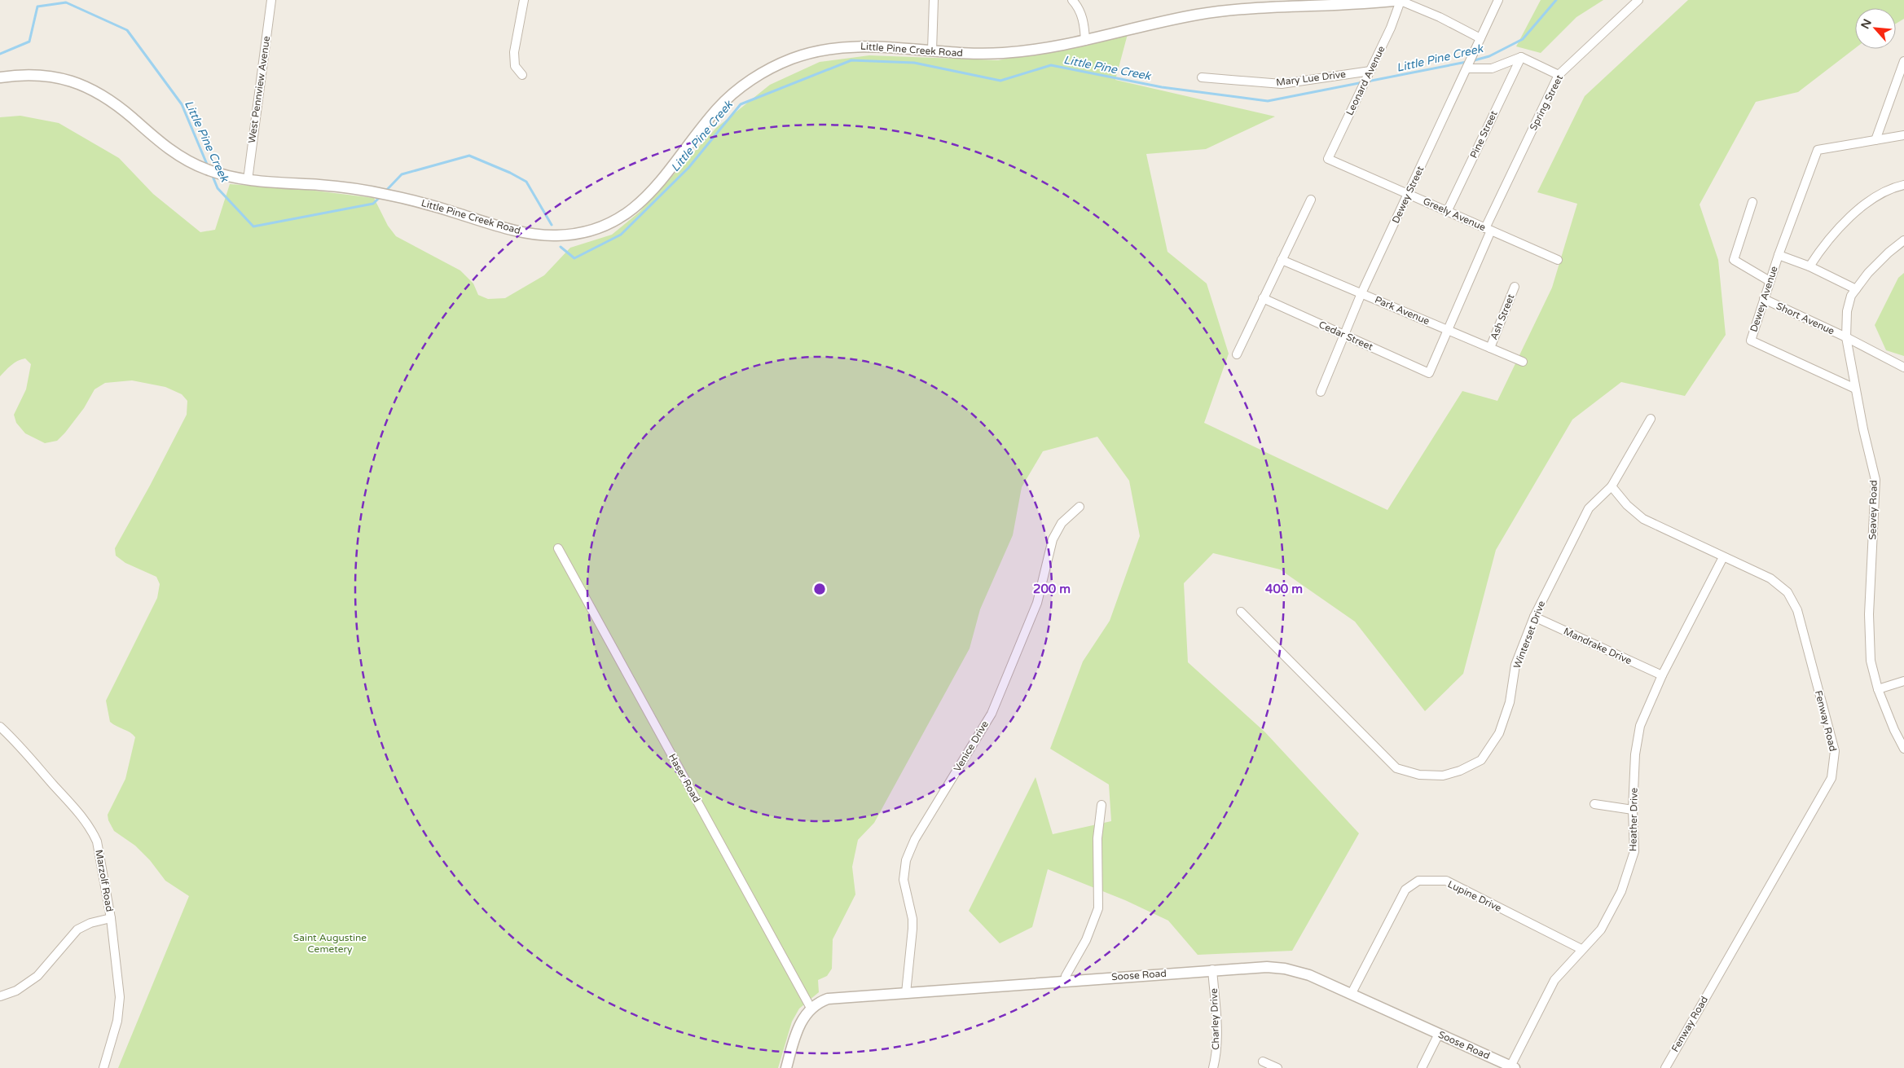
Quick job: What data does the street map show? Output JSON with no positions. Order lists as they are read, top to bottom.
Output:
{
  "streets": {
    "street": [
      "Little Pine Creek Road",
      "Mary Lue Drive",
      "Leonard Avenue",
      "West Pennview Avenue",
      "Spring Street",
      "Pine Street",
      "Dewey Street",
      "Greely Avenue",
      "Dewey Avenue",
      "Park Avenue",
      "Ash Street",
      "Short Avenue",
      "Cedar Street",
      "Seavey Road",
      "Winterset Drive",
      "Mandrake Drive",
      "Fenway Road",
      "Venice Drive",
      "Haser Road",
      "Heather Drive",
      "Marzolf Road",
      "Lupine Drive",
      "Soose Road",
      "Charley Drive"
    ]
  },
  "crossings": [
    ["Little Pine Creek Road", "Leonard Avenue"],
    ["Little Pine Creek Road", "West Pennview Avenue"],
    ["Mary Lue Drive", "Leonard Avenue"],
    ["Leonard Avenue", "Greely Avenue"],
    ["Spring Street", "Greely Avenue"],
    ["Spring Street", "Park Avenue"],
    ["Spring Street", "Cedar Street"],
    ["Pine Street", "Greely Avenue"],
    ["Dewey Street", "Greely Avenue"],
    ["Dewey Street", "Park Avenue"],
    ["Dewey Street", "Cedar Street"],
    ["Dewey Avenue", "Short Avenue"],
    ["Dewey Avenue", "Seavey Road"],
    ["Park Avenue", "Ash Street"],
    ["Short Avenue", "Seavey Road"],
    ["Winterset Drive", "Mandrake Drive"],
    ["Winterset Drive", "Fenway Road"],
    ["Mandrake Drive", "Heather Drive"],
    ["Fenway Road", "Heather Drive"],
    ["Venice Drive", "Soose Road"],
    ["Haser Road", "Soose Road"],
    ["Heather Drive", "Lupine Drive"],
    ["Heather Drive", "Soose Road"],
    ["Lupine Drive", "Soose Road"],
    ["Soose Road", "Charley Drive"]
  ],
  "water": ["Little Pine Creek"],
  "parks": ["Saint Augustine Cemetery"],
  "north": "top left",
  "rings": ["200 m", "400 m"]
}
